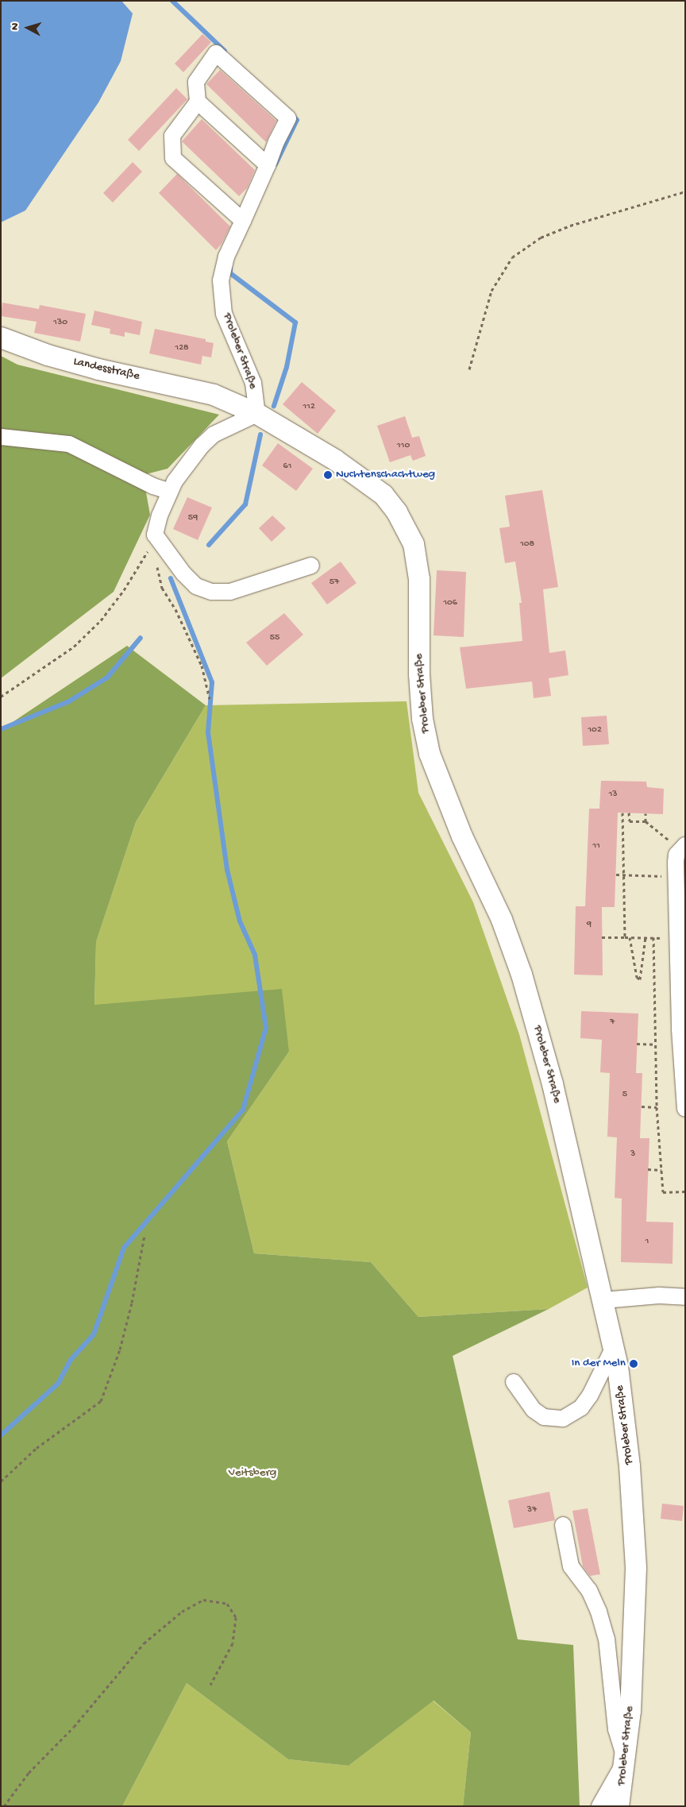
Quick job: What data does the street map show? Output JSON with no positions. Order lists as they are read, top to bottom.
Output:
{
  "streets": {
    "main road": ["Proleber Straße", "Landesstraße"]
  },
  "crossings": [
    ["Proleber Straße", "Landesstraße"]
  ],
  "parks": ["Veitsberg"],
  "places": ["Nuchtenschachtweg", "In der Meln"],
  "house_numbers": [
    "130",
    "128",
    "112",
    "110",
    "61",
    "59",
    "108",
    "57",
    "106",
    "55",
    "102",
    "13",
    "11",
    "9",
    "7",
    "5",
    "3",
    "1",
    "37"
  ],
  "north": "left"
}
